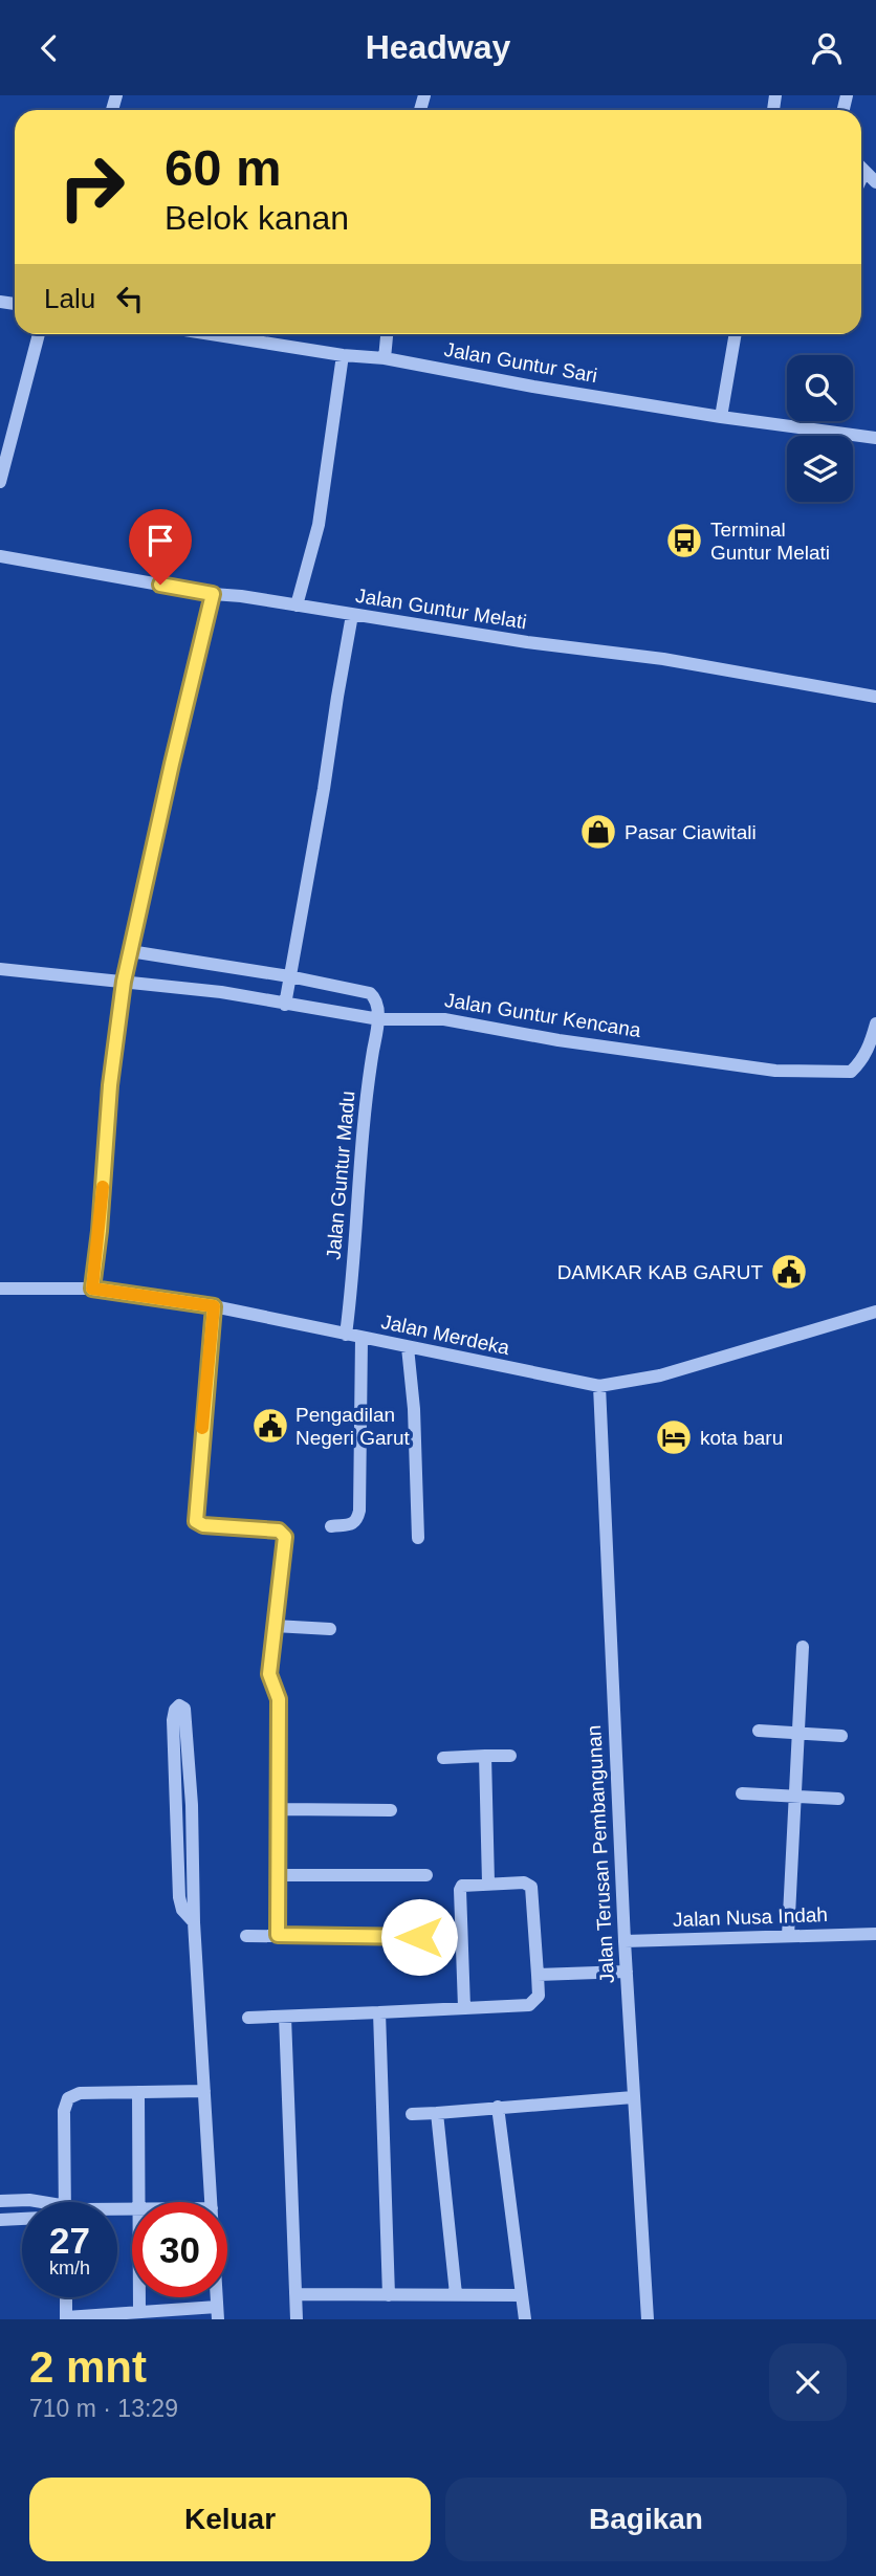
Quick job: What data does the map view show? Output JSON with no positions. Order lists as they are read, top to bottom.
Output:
{
  "streets": {
    "street": [
      "Jalan Guntur Sari",
      "Jalan Guntur Melati",
      "Jalan Guntur Kencana",
      "Jalan Guntur Madu",
      "Jalan Merdeka",
      "Jalan Terusan Pembangunan",
      "Jalan Nusa Indah"
    ]
  },
  "crossings": [
    ["Jalan Guntur Kencana", "Jalan Guntur Madu"],
    ["Jalan Guntur Madu", "Jalan Merdeka"],
    ["Jalan Merdeka", "Jalan Terusan Pembangunan"],
    ["Jalan Terusan Pembangunan", "Jalan Nusa Indah"]
  ],
  "places": {
    "bus stop": ["Terminal Guntur Melati"],
    "shop": ["Pasar Ciawitali"],
    "public building": ["DAMKAR KAB GARUT", "Pengadilan Negeri Garut"],
    "hotel": ["kota baru"]
  },
  "page": {
    "header": "Headway",
    "turn": ["60 m", "Belok kanan"],
    "then": "Lalu",
    "speed": "27 km/h",
    "limit": "30",
    "heading": ["2 mnt", "710 m · 13:29"],
    "buttons": ["Keluar", "Bagikan"]
  }
}
